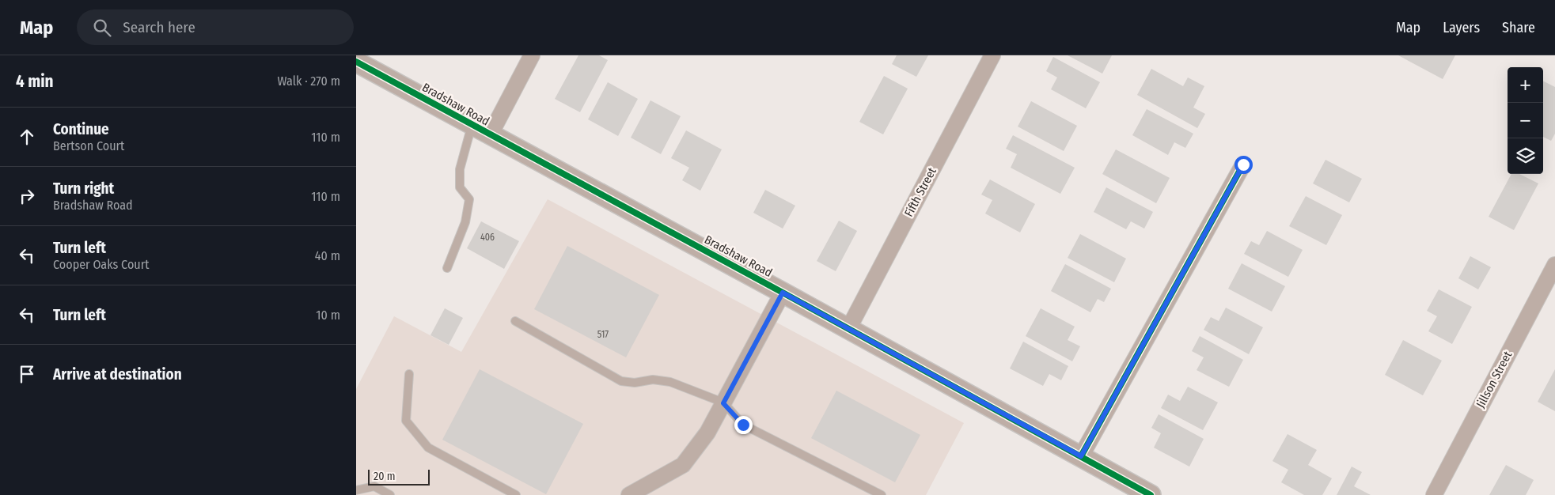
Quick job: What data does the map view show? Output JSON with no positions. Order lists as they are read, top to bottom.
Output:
{
  "streets": {
    "street": ["Bradshaw Road", "Fifth Street", "Jillson Street"]
  },
  "crossings": [
    ["Bradshaw Road", "Fifth Street"]
  ],
  "house_numbers": ["406", "517"],
  "scale_bar": "20 m",
  "page": {
    "header": "Map",
    "search": "Search here",
    "nav": ["Map", "Layers", "Share"],
    "heading": ["4 min", "Walk · 270 m"],
    "map_buttons": ["+", "−"],
    "list": [
      ["Continue", "Bertson Court", "110 m"],
      ["Turn right", "Bradshaw Road", "110 m"],
      ["Turn left", "Cooper Oaks Court", "40 m"],
      ["Turn left", "10 m"],
      "Arrive at destination"
    ],
    "scale": "20 m"
  }
}
